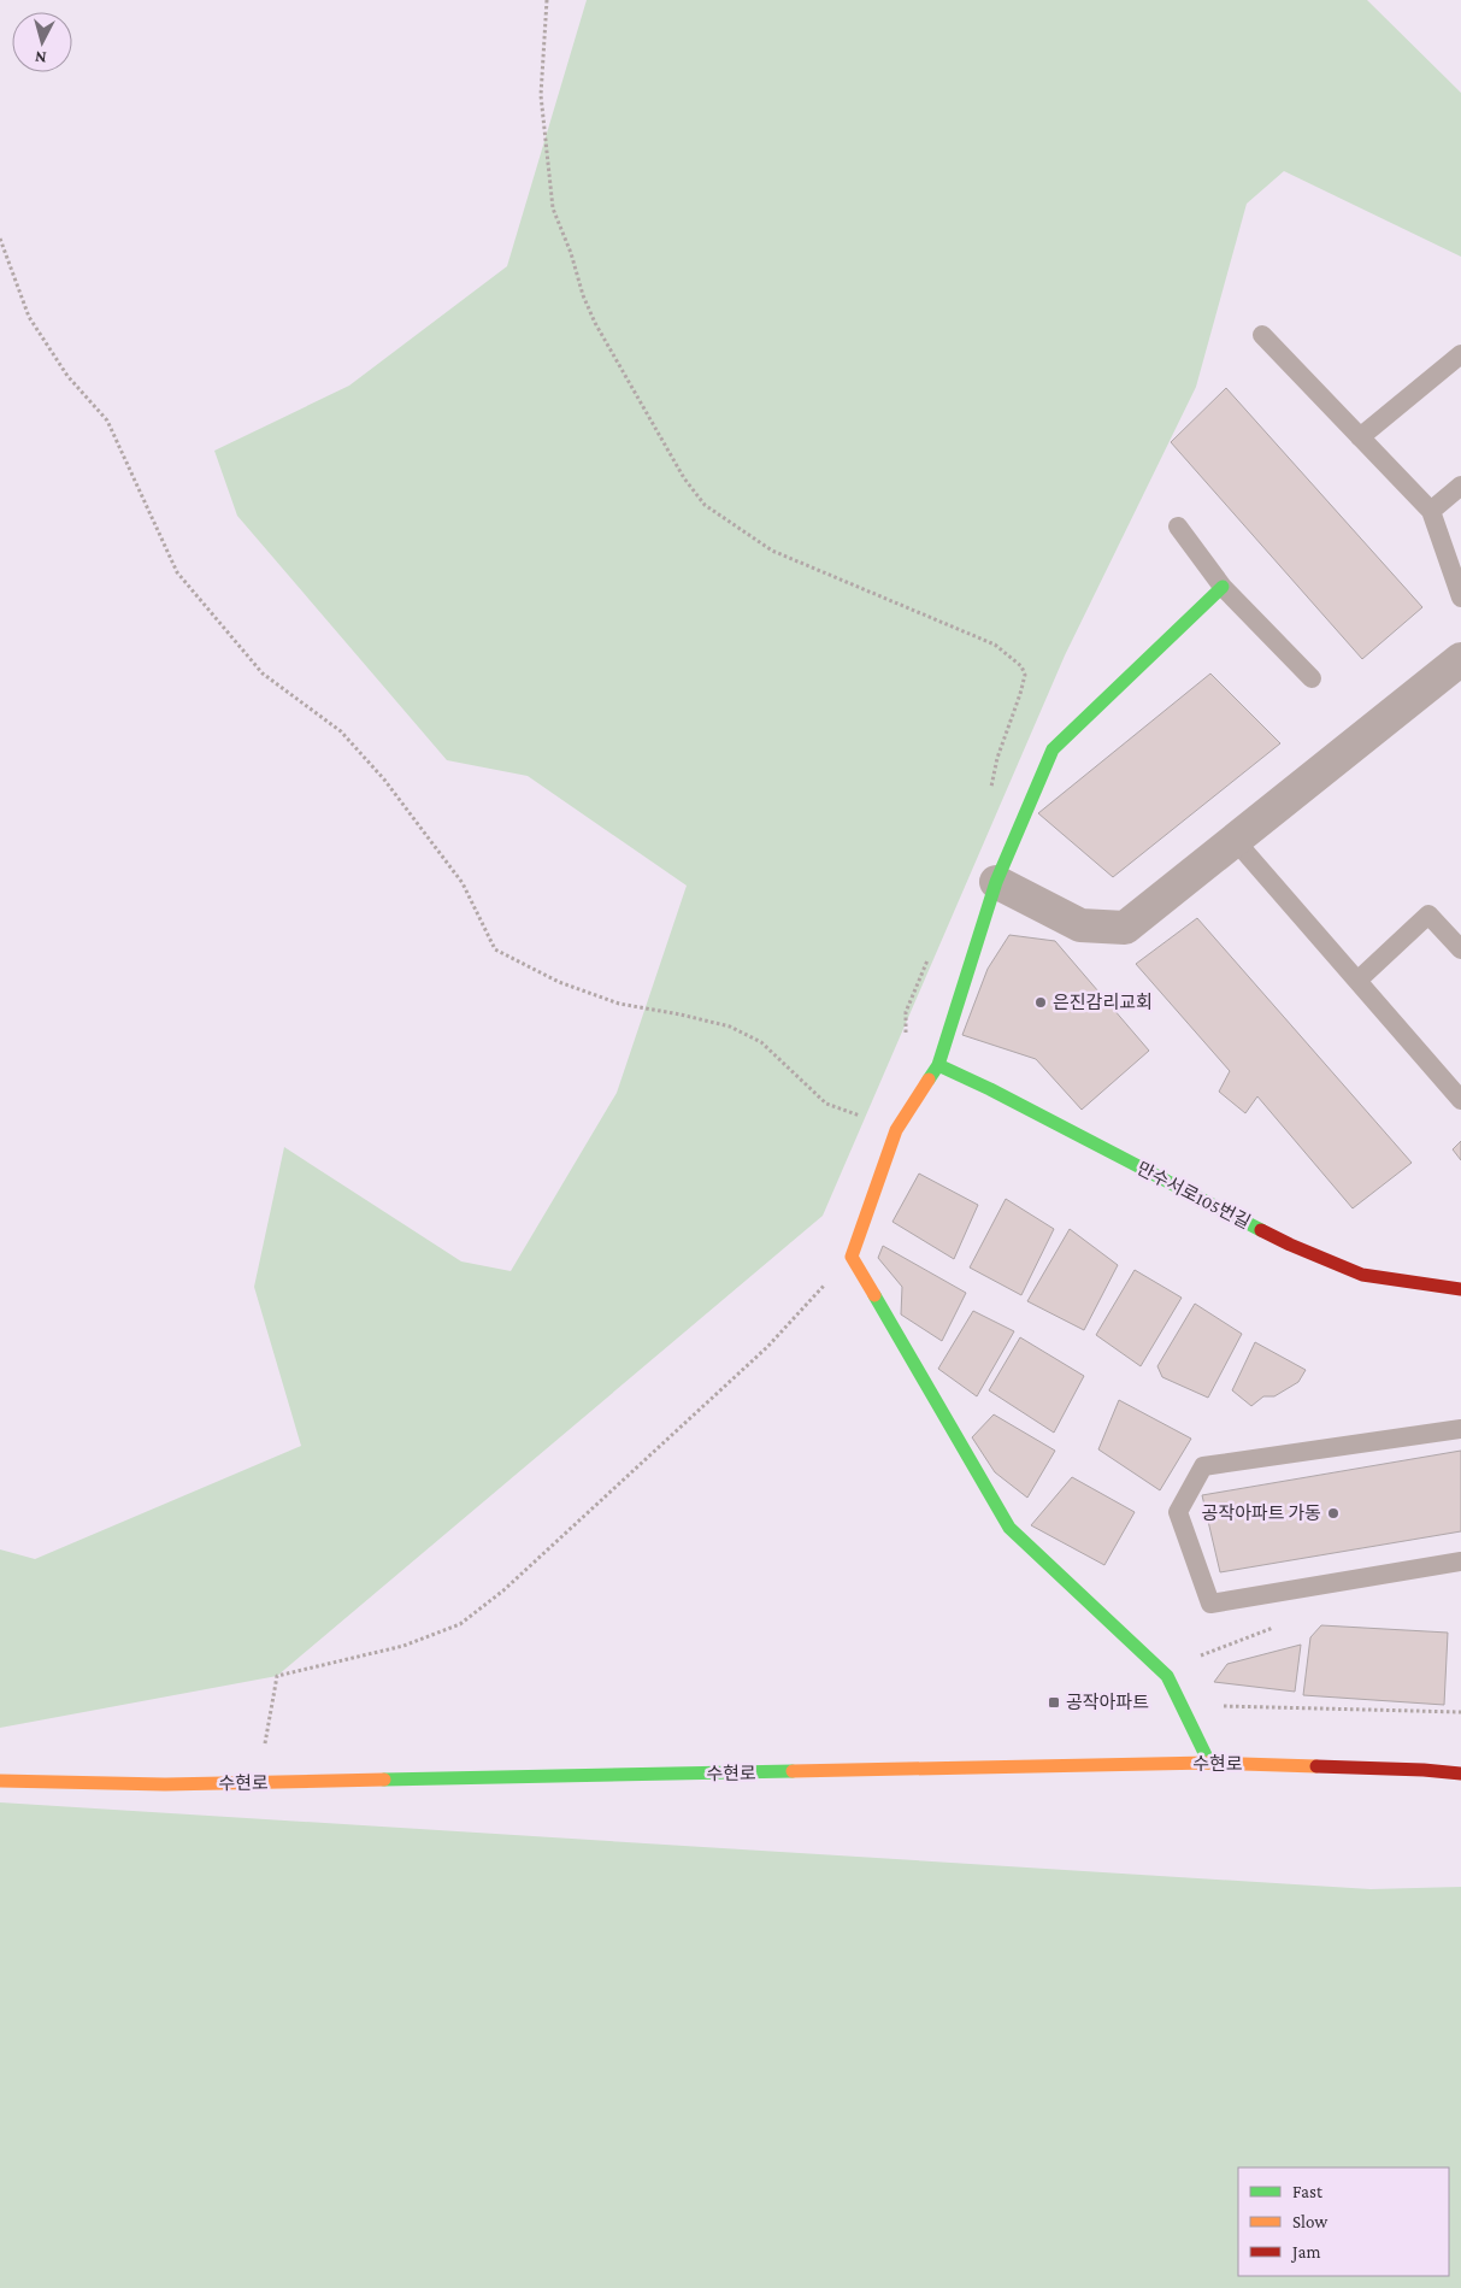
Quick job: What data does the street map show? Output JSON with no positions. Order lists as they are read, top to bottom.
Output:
{
  "streets": {
    "street": ["만수서로105번길", "수현로"]
  },
  "places": {
    "other": ["은진감리교회", "공작아파트 가동"],
    "transit": ["공작아파트"]
  },
  "legend": ["Fast", "Slow", "Jam"],
  "north": "bottom"
}
